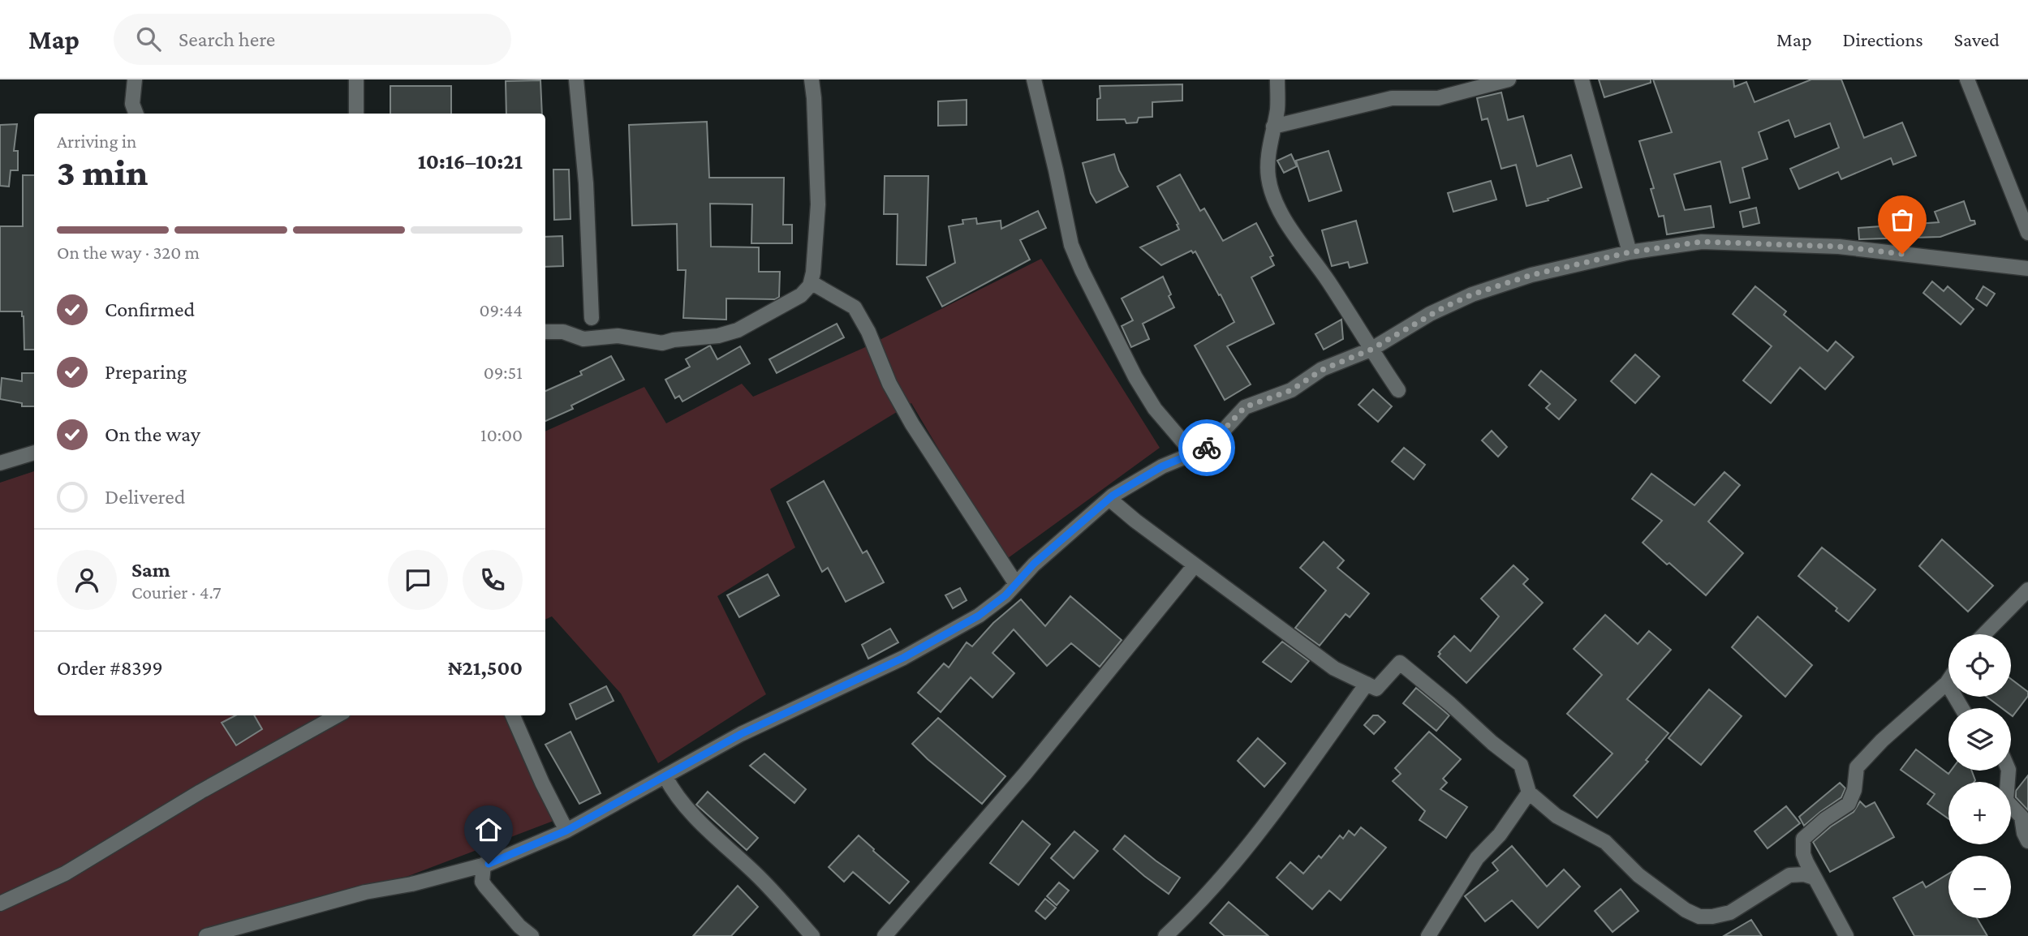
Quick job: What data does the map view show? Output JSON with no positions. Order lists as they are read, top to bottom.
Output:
{
  "page": {
    "header": "Map",
    "search": "Search here",
    "nav": ["Map", "Directions", "Saved"],
    "heading": ["3 min", "Arriving in", "10:16–10:21"],
    "panel": [
      "Sam",
      "Courier · 4.7",
      "Order #8399",
      "₦21,500"
    ],
    "bar": "On the way · 320 m",
    "list": [
      ["Confirmed", "09:44"],
      ["Preparing", "09:51"],
      ["On the way", "10:00"],
      "Delivered"
    ],
    "map_buttons": ["+", "−"]
  }
}
